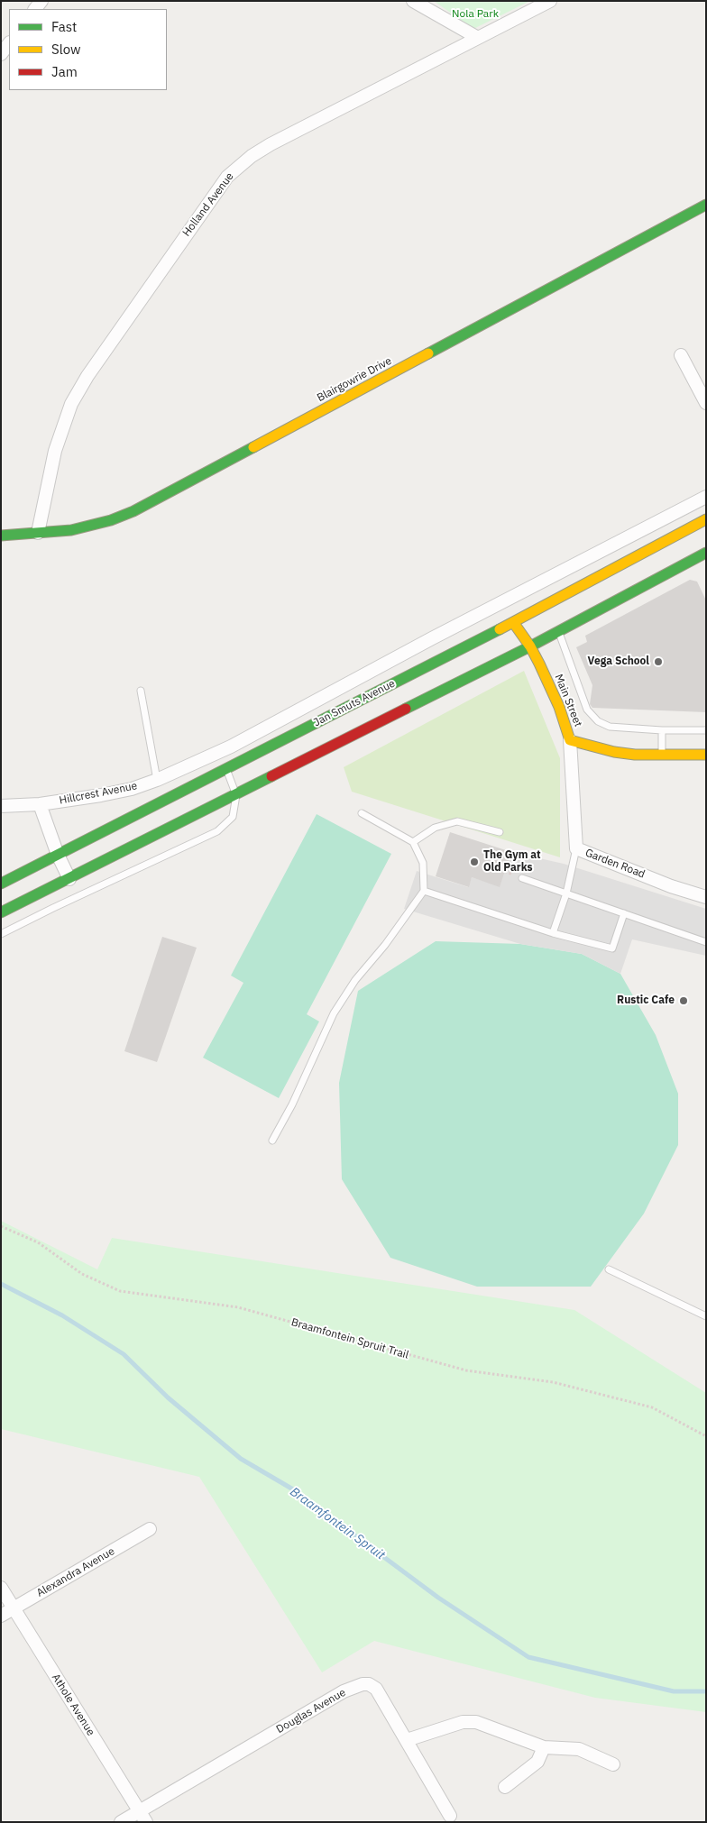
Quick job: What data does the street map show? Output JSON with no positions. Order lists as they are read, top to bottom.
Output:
{
  "streets": {
    "main road": ["Blairgowrie Drive", "Main Street", "Jan Smuts Avenue"],
    "street": [
      "Holland Avenue",
      "Hillcrest Avenue",
      "Garden Road",
      "Alexandra Avenue",
      "Athole Avenue",
      "Douglas Avenue"
    ],
    "path": ["Braamfontein Spruit Trail"]
  },
  "crossings": [
    ["Holland Avenue", "Blairgowrie Drive"],
    ["Main Street", "Jan Smuts Avenue"],
    ["Main Street", "Garden Road"],
    ["Jan Smuts Avenue", "Hillcrest Avenue"],
    ["Alexandra Avenue", "Athole Avenue"],
    ["Athole Avenue", "Douglas Avenue"]
  ],
  "water": ["Braamfontein Spruit"],
  "parks": ["Nola Park"],
  "places": ["Vega School", "The Gym at Old Parks", "Rustic Cafe"],
  "legend": ["Fast", "Slow", "Jam"]
}
